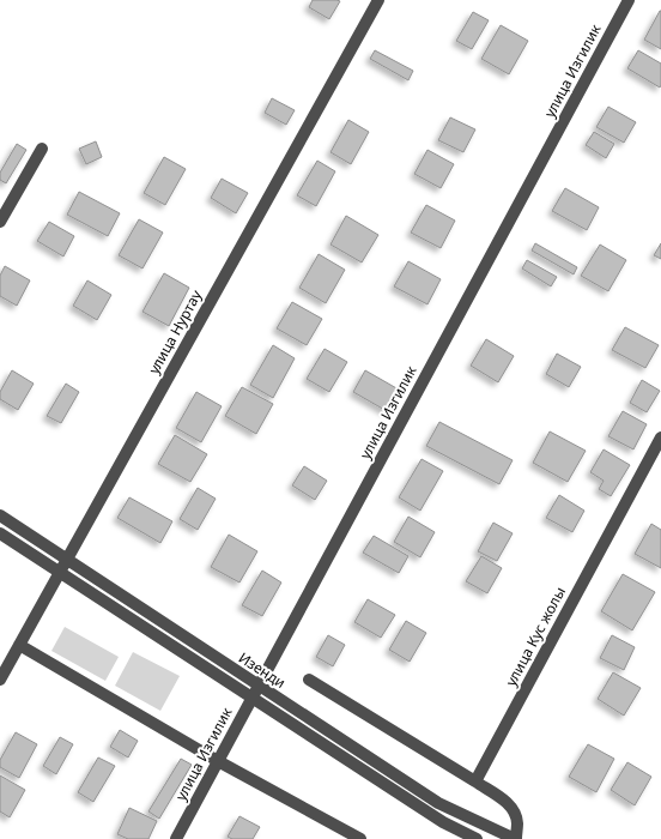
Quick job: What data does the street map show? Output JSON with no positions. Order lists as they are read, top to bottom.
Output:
{
  "streets": {
    "street": [
      "улица Изгилик",
      "улица Нуртау",
      "улица Кус жолы",
      "Изенди"
    ]
  },
  "crossings": [
    ["улица Изгилик", "Изенди"],
    ["улица Нуртау", "Изенди"]
  ]
}
